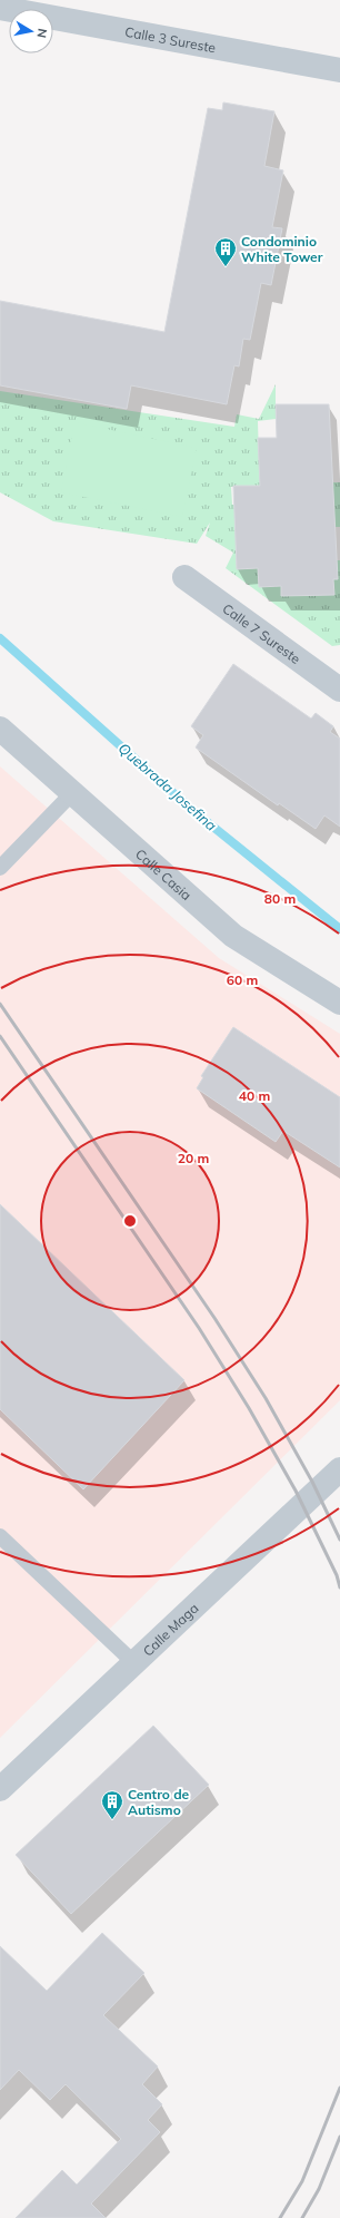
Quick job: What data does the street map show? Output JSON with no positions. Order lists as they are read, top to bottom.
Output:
{
  "streets": {
    "street": [
      "Calle 3 Sureste",
      "Calle 7 Sureste",
      "Calle Casia",
      "Calle Maga"
    ]
  },
  "water": ["Quebrada Josefina"],
  "places": {
    "building": ["Condominio White Tower", "Centro de Autismo"]
  },
  "north": "right",
  "rings": [
    "80 m",
    "60 m",
    "40 m",
    "20 m"
  ]
}
